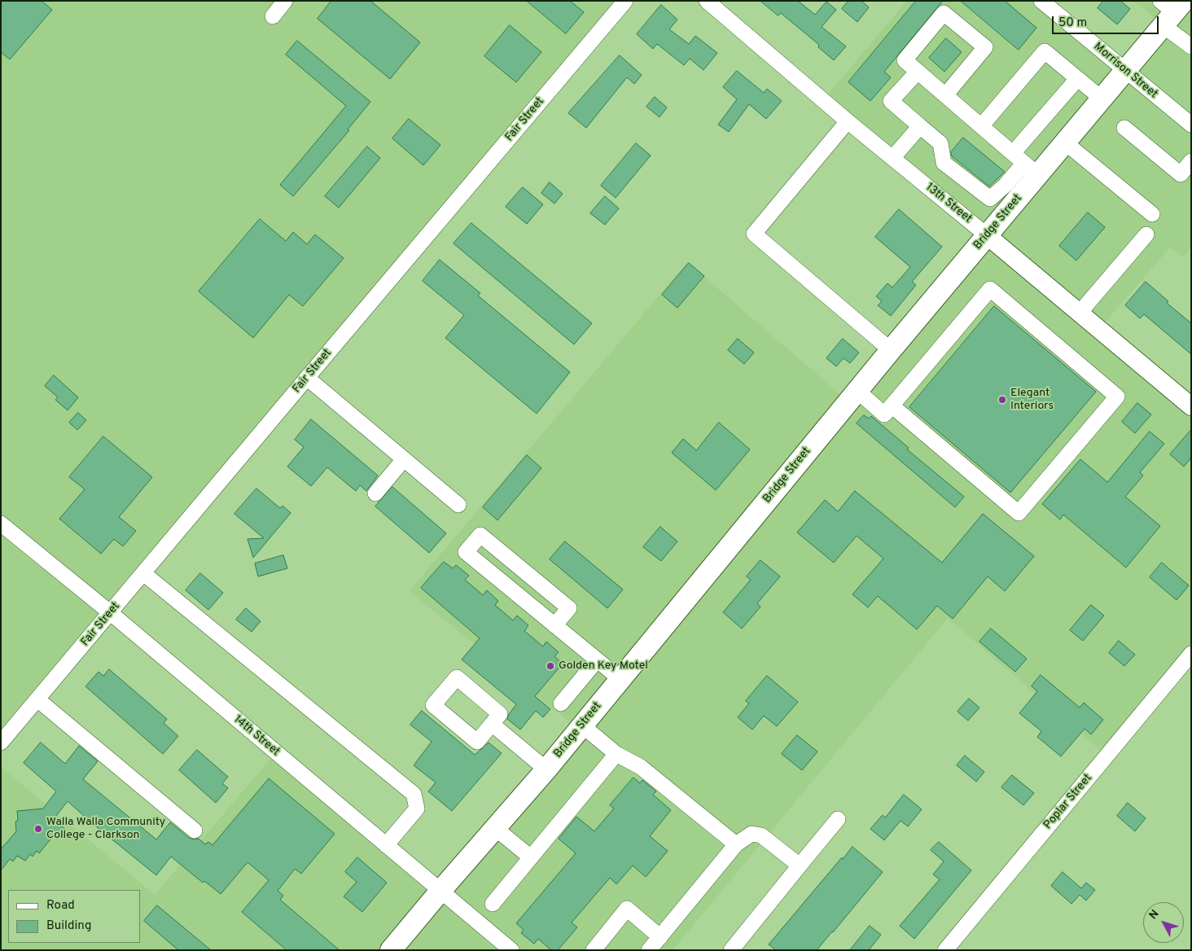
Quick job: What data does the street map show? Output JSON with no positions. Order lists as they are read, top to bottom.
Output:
{
  "streets": {
    "highway": ["Bridge Street"],
    "main road": ["13th Street"],
    "street": [
      "Morrison Street",
      "Fair Street",
      "14th Street",
      "Poplar Street"
    ]
  },
  "crossings": [
    ["Morrison Street", "Bridge Street"],
    ["Fair Street", "14th Street"],
    ["13th Street", "Bridge Street"],
    ["Bridge Street", "14th Street"]
  ],
  "places": ["Elegant Interiors", "Golden Key Motel", "Walla Walla Community College - Clarkson"],
  "legend": ["Road", "Building"],
  "scale_bar": "50 m",
  "north": "top left"
}
